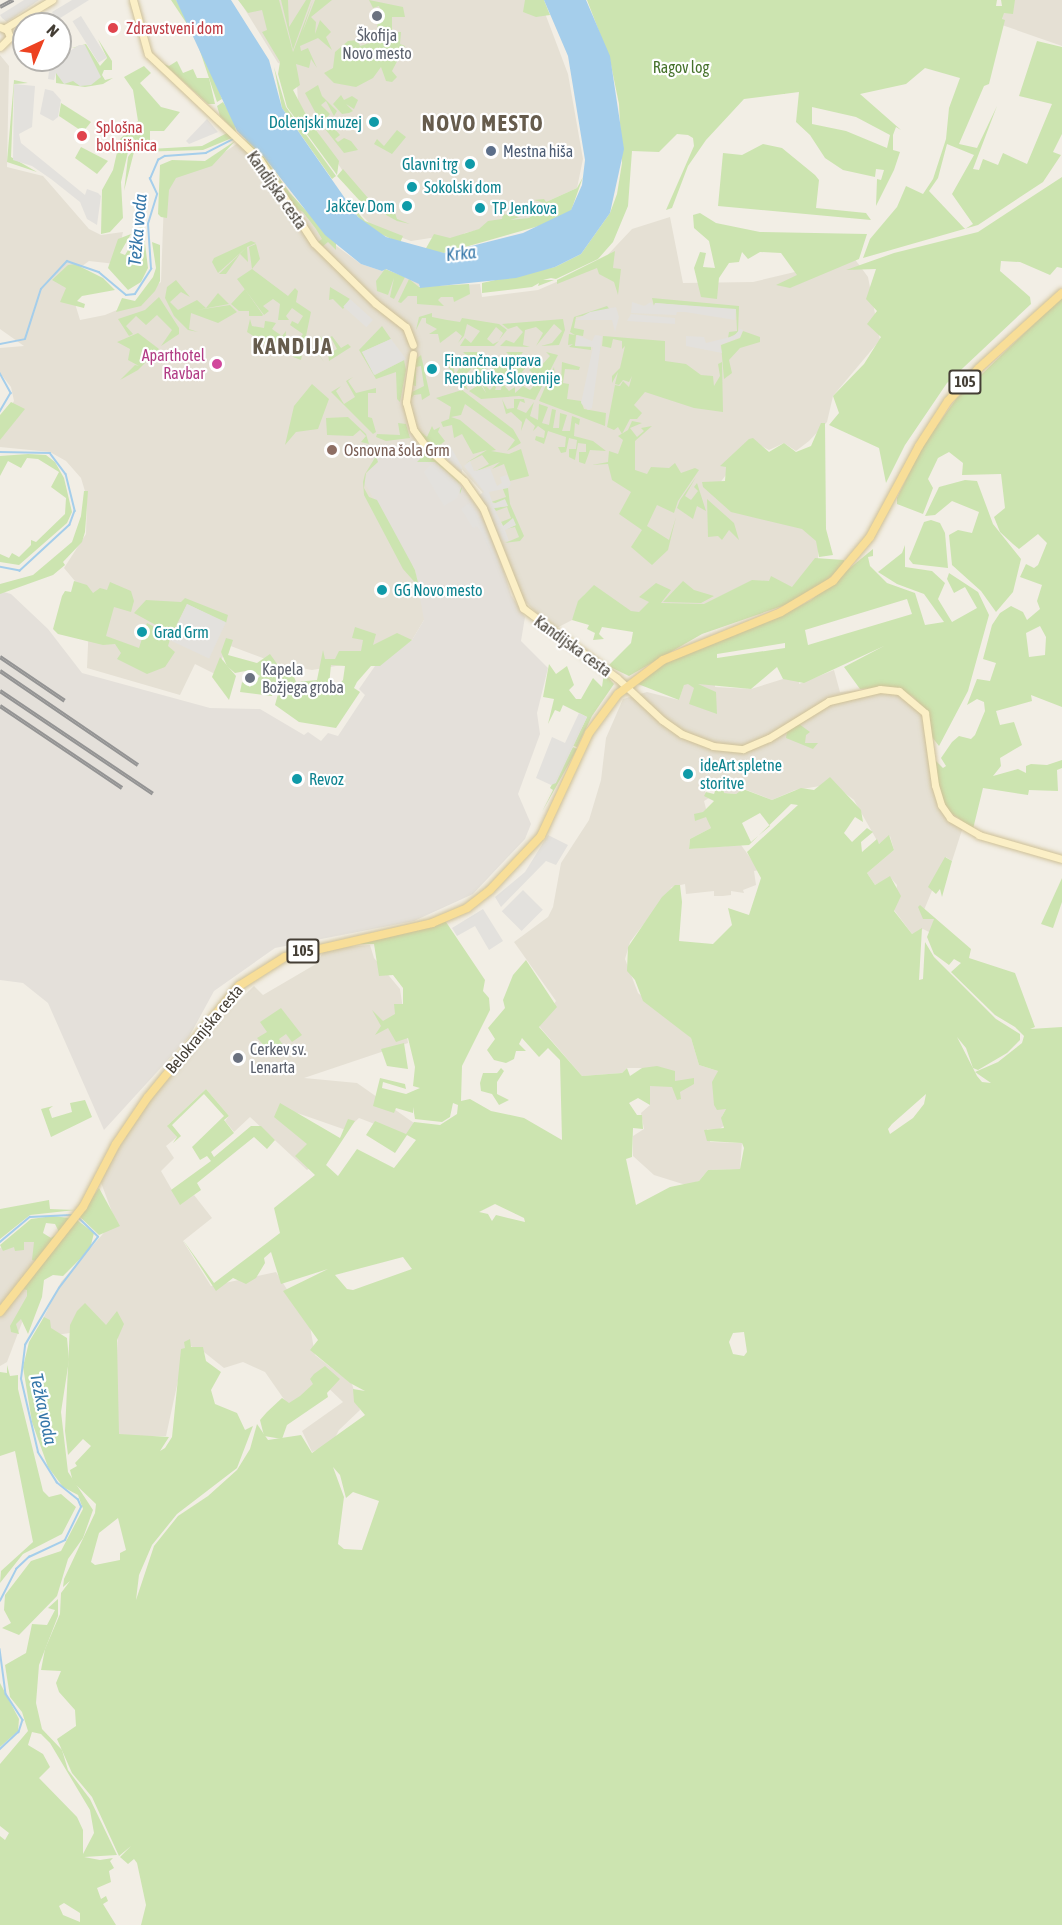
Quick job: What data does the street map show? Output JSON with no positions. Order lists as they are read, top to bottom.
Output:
{
  "streets": {
    "main road": ["Kandijska cesta", "105", "Belokranjska cesta"]
  },
  "crossings": [
    ["Kandijska cesta", "105"],
    ["Kandijska cesta", "Belokranjska cesta"],
    ["105", "Belokranjska cesta"]
  ],
  "districts": ["NOVO MESTO", "KANDIJA"],
  "water": ["Težka voda", "Krka"],
  "parks": ["Ragov log"],
  "places": [
    "Škofija Novo mesto",
    "Zdravstveni dom",
    "Dolenjski muzej",
    "Splošna bolnišnica",
    "Mestna hiša",
    "Glavni trg",
    "Sokolski dom",
    "Jakčev Dom",
    "TP Jenkova",
    "Aparthotel Ravbar",
    "Finančna uprava Republike Slovenije",
    "Osnovna šola Grm",
    "GG Novo mesto",
    "Grad Grm",
    "Kapela Božjega groba",
    "ideArt spletne storitve",
    "Revoz",
    "Cerkev sv. Lenarta"
  ],
  "north": "top right"
}
